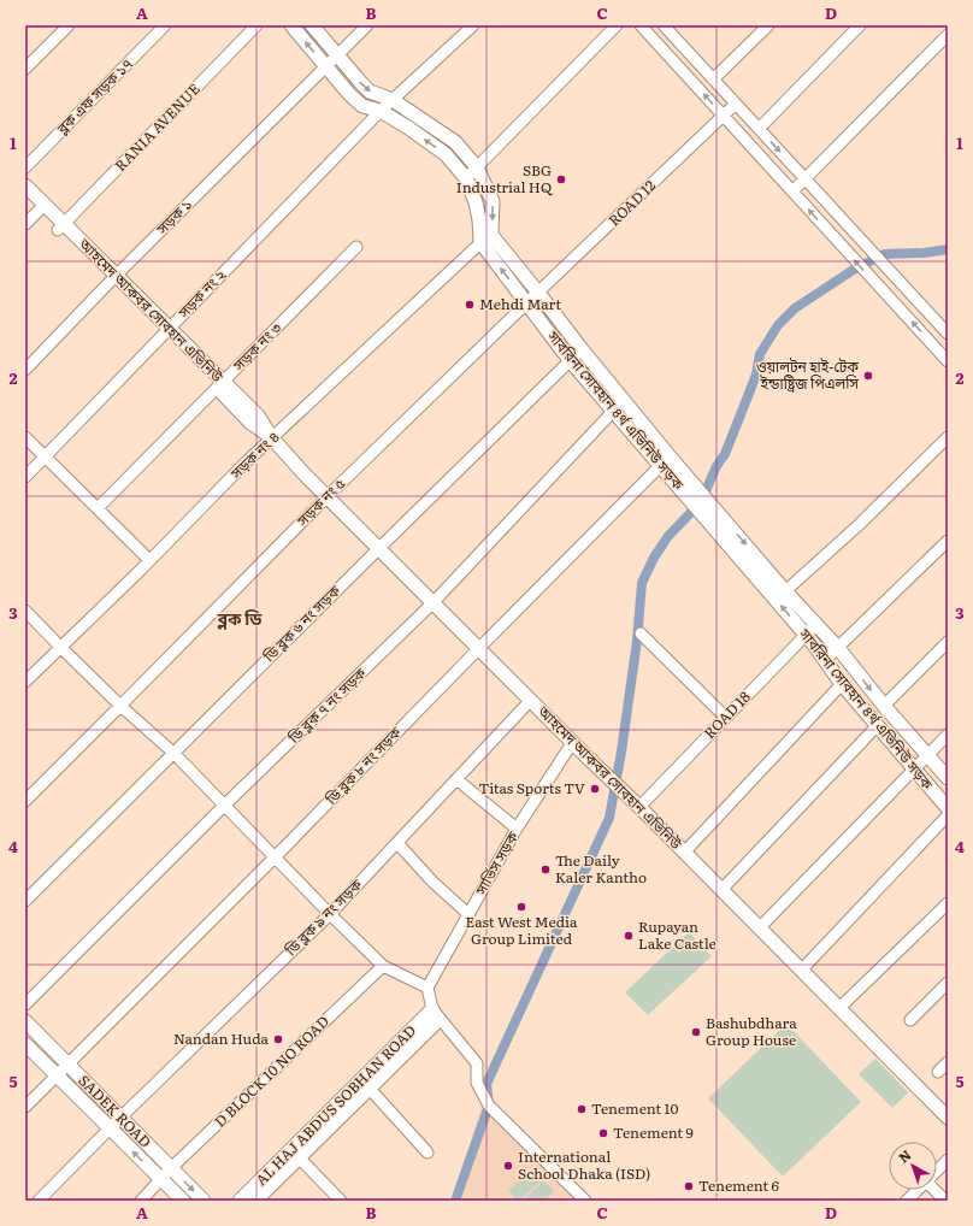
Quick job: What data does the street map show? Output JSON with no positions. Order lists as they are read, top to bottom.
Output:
{
  "streets": {
    "street": [
      "ব্লক এফ সড়ক ১৭",
      "RANIA AVENUE",
      "ROAD 12",
      "সড়ক ১",
      "সড়ক নং ২",
      "আহমেদ আকবর সোবহান এভিনিউ",
      "সড়ক নং ৩",
      "সাবরিনা সোবহান ৪র্থ এভিনিউ সড়ক",
      "সড়ক নং ৪",
      "সড়ক নং ৫",
      "ডি ব্লক ৬ নং সড়ক",
      "ডি ব্লক ৭ নং সড়ক",
      "ROAD 18",
      "ডি ব্লক ৮ নং সড়ক",
      "সার্ভিস সড়ক",
      "ডি ব্লক ৯ নং সড়ক",
      "D BLOCK 10 NO ROAD",
      "AL HAJ ABDUS SOBHAN ROAD",
      "SADEK ROAD"
    ]
  },
  "crossings": [
    ["RANIA AVENUE", "আহমেদ আকবর সোবহান এভিনিউ"],
    ["ROAD 12", "সাবরিনা সোবহান ৪র্থ এভিনিউ সড়ক"],
    ["ROAD 12", "সড়ক নং ৫"],
    ["সড়ক ১", "আহমেদ আকবর সোবহান এভিনিউ"],
    ["সড়ক নং ২", "আহমেদ আকবর সোবহান এভিনিউ"],
    ["আহমেদ আকবর সোবহান এভিনিউ", "সড়ক নং ৩"],
    ["আহমেদ আকবর সোবহান এভিনিউ", "সড়ক নং ৪"],
    ["আহমেদ আকবর সোবহান এভিনিউ", "সড়ক নং ৫"],
    ["আহমেদ আকবর সোবহান এভিনিউ", "ডি ব্লক ৬ নং সড়ক"],
    ["আহমেদ আকবর সোবহান এভিনিউ", "ডি ব্লক ৭ নং সড়ক"],
    ["আহমেদ আকবর সোবহান এভিনিউ", "ROAD 18"],
    ["আহমেদ আকবর সোবহান এভিনিউ", "ডি ব্লক ৮ নং সড়ক"],
    ["আহমেদ আকবর সোবহান এভিনিউ", "সার্ভিস সড়ক"],
    ["আহমেদ আকবর সোবহান এভিনিউ", "ডি ব্লক ৯ নং সড়ক"],
    ["সাবরিনা সোবহান ৪র্থ এভিনিউ সড়ক", "সড়ক নং ৪"],
    ["সাবরিনা সোবহান ৪র্থ এভিনিউ সড়ক", "সড়ক নং ৫"],
    ["সাবরিনা সোবহান ৪র্থ এভিনিউ সড়ক", "ডি ব্লক ৬ নং সড়ক"],
    ["সাবরিনা সোবহান ৪র্থ এভিনিউ সড়ক", "ডি ব্লক ৭ নং সড়ক"],
    ["সাবরিনা সোবহান ৪র্থ এভিনিউ সড়ক", "ROAD 18"],
    ["সাবরিনা সোবহান ৪র্থ এভিনিউ সড়ক", "ডি ব্লক ৮ নং সড়ক"],
    ["ডি ব্লক ৮ নং সড়ক", "SADEK ROAD"],
    ["ডি ব্লক ৯ নং সড়ক", "SADEK ROAD"],
    ["D BLOCK 10 NO ROAD", "SADEK ROAD"]
  ],
  "districts": ["ব্লক ডি"],
  "places": [
    "SBG Industrial HQ",
    "Mehdi Mart",
    "ওয়ালটন হাই-টেক ইন্ডাষ্ট্রিজ পিএলসি",
    "Titas Sports TV",
    "The Daily Kaler Kantho",
    "East West Media Group Limited",
    "Rupayan Lake Castle",
    "Bashubdhara Group House",
    "Nandan Huda",
    "Tenement 10",
    "Tenement 9",
    "International School Dhaka (ISD)",
    "Tenement 6"
  ],
  "north": "top left",
  "grid": {
    "columns": [
      "A",
      "B",
      "C",
      "D"
    ],
    "rows": [
      "1",
      "2",
      "3",
      "4",
      "5"
    ]
  }
}
